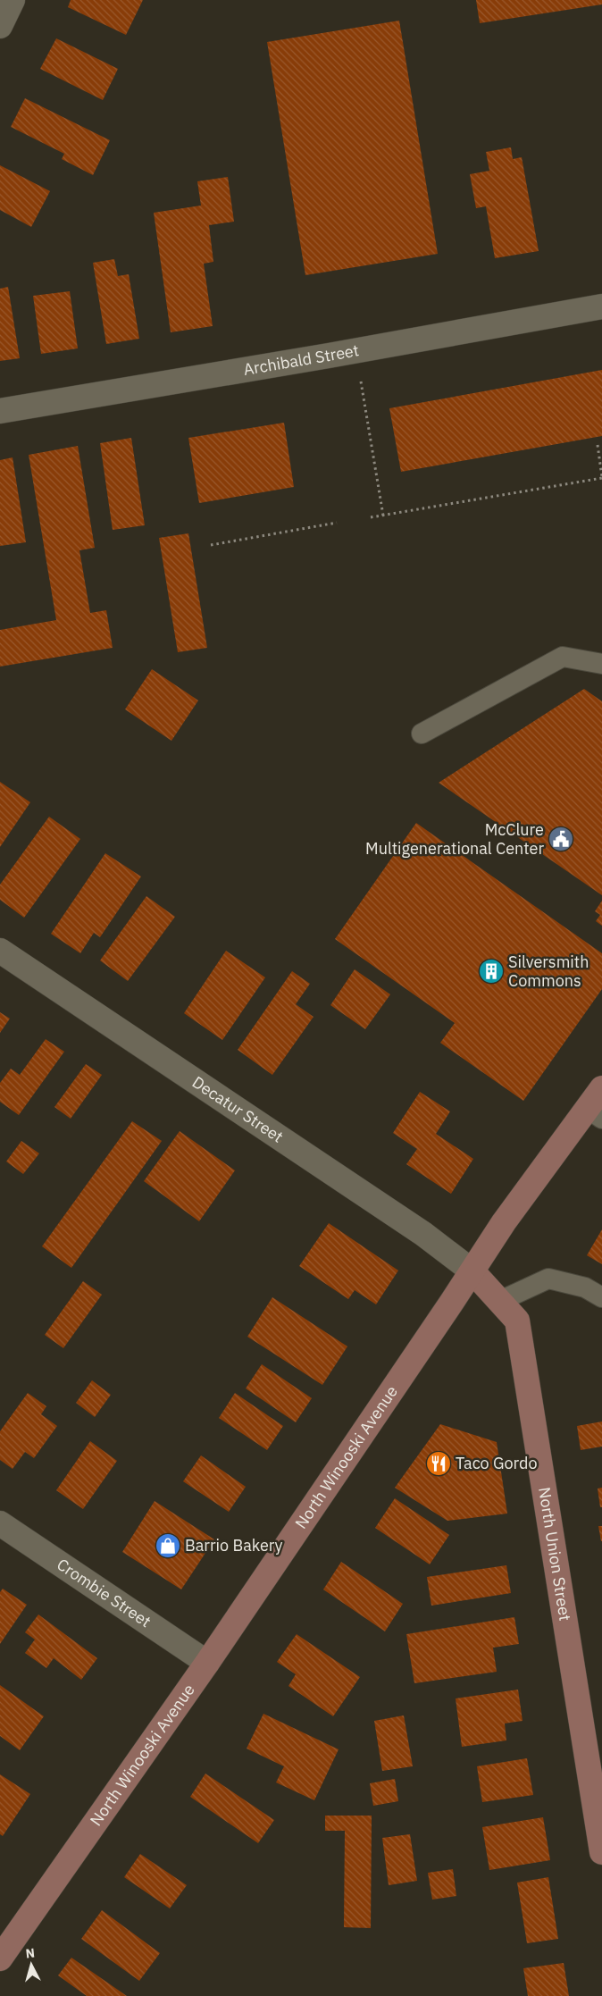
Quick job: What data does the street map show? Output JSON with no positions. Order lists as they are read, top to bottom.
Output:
{
  "streets": {
    "main road": ["North Winooski Avenue", "North Union Street"],
    "street": ["Archibald Street", "Decatur Street", "Crombie Street"]
  },
  "crossings": [
    ["Decatur Street", "North Winooski Avenue"],
    ["Decatur Street", "North Union Street"],
    ["North Winooski Avenue", "North Union Street"],
    ["North Winooski Avenue", "Crombie Street"]
  ],
  "places": {
    "public building": ["McClure Multigenerational Center"],
    "building": ["Silversmith Commons"],
    "restaurant": ["Taco Gordo"],
    "shop": ["Barrio Bakery"]
  },
  "north": "top"
}
